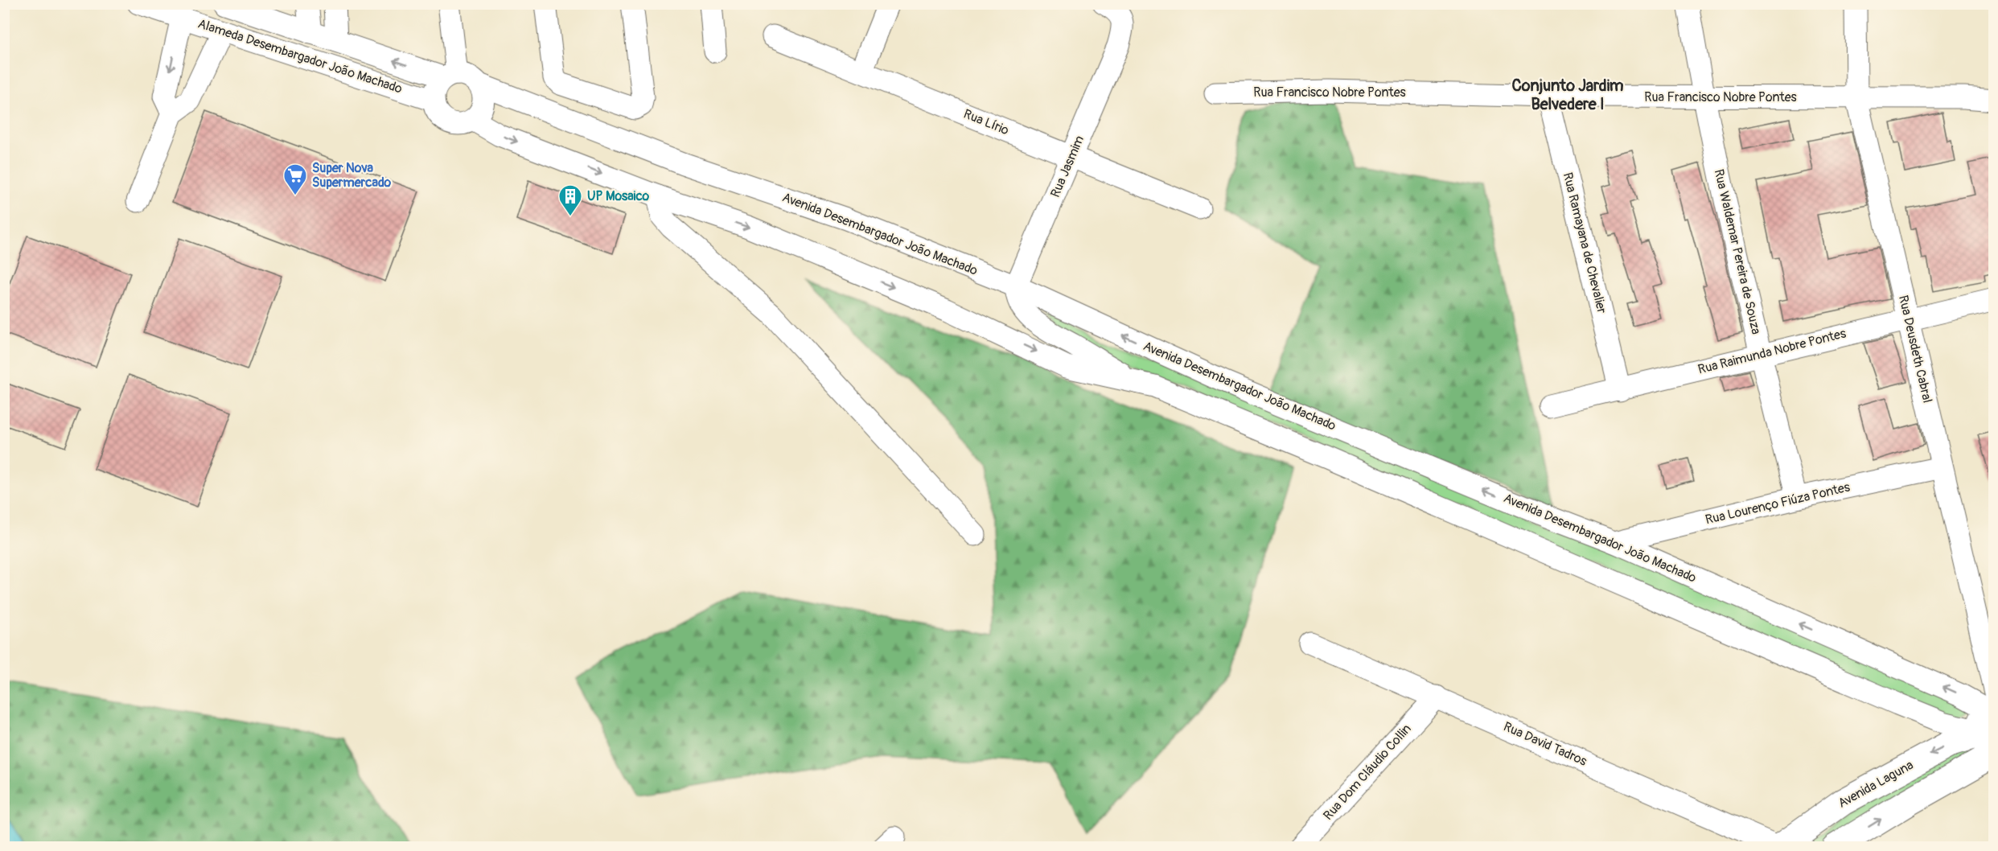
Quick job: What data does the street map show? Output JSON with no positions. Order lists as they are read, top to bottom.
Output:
{
  "streets": {
    "main road": ["Avenida Laguna"],
    "street": [
      "Alameda Desembargador João Machado",
      "Rua Francisco Nobre Pontes",
      "Rua Lírio",
      "Rua Jasmim",
      "Avenida Desembargador João Machado",
      "Rua Ramayana de Chevalier",
      "Rua Waldemar Pereira de Souza",
      "Rua Deusdeth Cabral",
      "Rua Raimunda Nobre Pontes",
      "Rua Lourenço Fiúza Pontes",
      "Rua David Tadros",
      "Rua Dom Cláudio Collin"
    ]
  },
  "crossings": [
    ["Alameda Desembargador João Machado", "Avenida Desembargador João Machado"],
    ["Rua Francisco Nobre Pontes", "Rua Ramayana de Chevalier"],
    ["Rua Francisco Nobre Pontes", "Rua Waldemar Pereira de Souza"],
    ["Rua Francisco Nobre Pontes", "Rua Deusdeth Cabral"],
    ["Rua Lírio", "Rua Jasmim"],
    ["Rua Jasmim", "Avenida Desembargador João Machado"],
    ["Avenida Desembargador João Machado", "Rua Deusdeth Cabral"],
    ["Avenida Desembargador João Machado", "Rua Lourenço Fiúza Pontes"],
    ["Avenida Desembargador João Machado", "Avenida Laguna"],
    ["Rua Ramayana de Chevalier", "Rua Raimunda Nobre Pontes"],
    ["Rua Waldemar Pereira de Souza", "Rua Raimunda Nobre Pontes"],
    ["Rua Waldemar Pereira de Souza", "Rua Lourenço Fiúza Pontes"],
    ["Rua Deusdeth Cabral", "Rua Raimunda Nobre Pontes"],
    ["Rua Deusdeth Cabral", "Rua Lourenço Fiúza Pontes"],
    ["Rua Deusdeth Cabral", "Avenida Laguna"],
    ["Rua David Tadros", "Rua Dom Cláudio Collin"],
    ["Rua David Tadros", "Avenida Laguna"]
  ],
  "districts": ["Conjunto Jardim Belvedere I"],
  "places": {
    "supermarket": ["Super Nova Supermercado"],
    "building": ["UP Mosaico"]
  }
}
